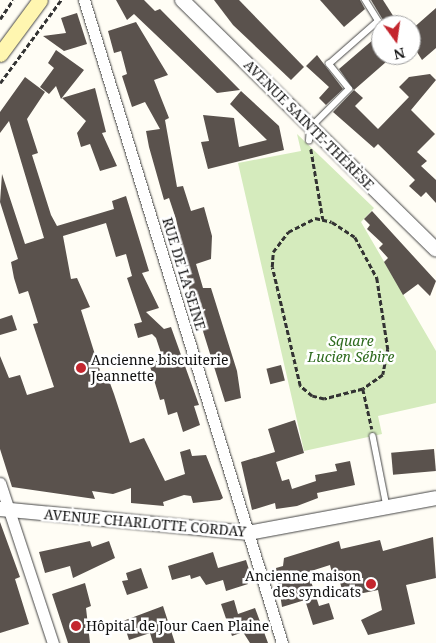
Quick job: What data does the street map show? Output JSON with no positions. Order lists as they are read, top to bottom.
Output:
{
  "streets": {
    "street": ["AVENUE SAINTE-THÉRÈSE", "RUE DE LA SEINE", "AVENUE CHARLOTTE CORDAY"]
  },
  "crossings": [
    ["RUE DE LA SEINE", "AVENUE CHARLOTTE CORDAY"]
  ],
  "parks": ["Square Lucien Sébire"],
  "places": ["Ancienne biscuiterie Jeannette", "Ancienne maison des syndicats", "Hôpital de Jour Caen Plaine"],
  "north": "bottom"
}
